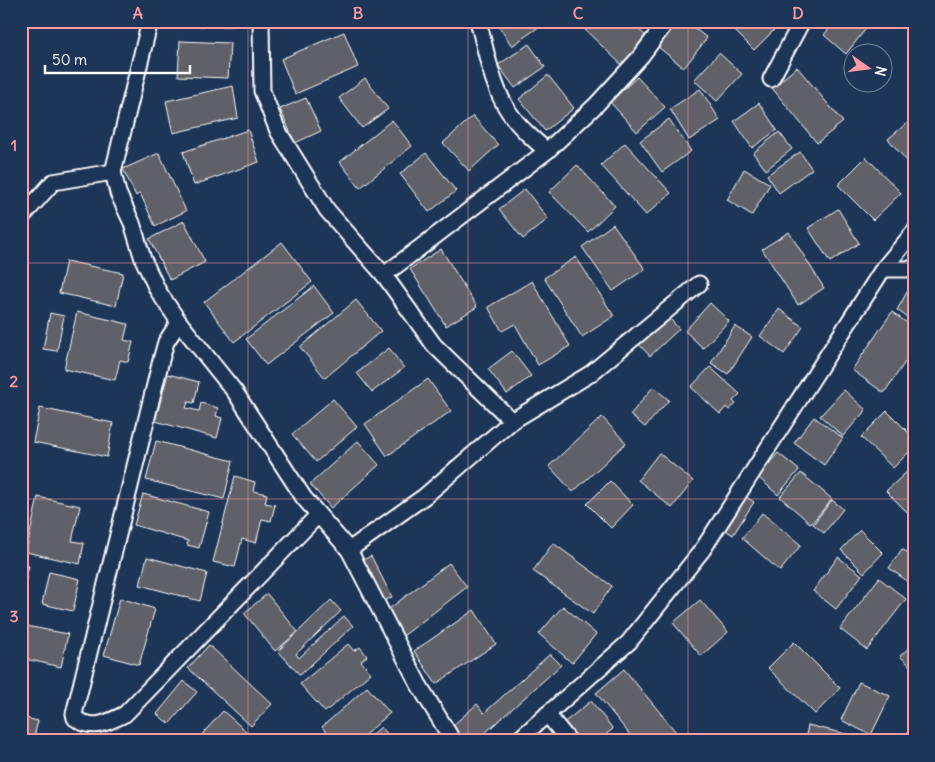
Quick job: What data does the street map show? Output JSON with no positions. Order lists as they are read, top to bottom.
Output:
{
  "scale_bar": "50 m",
  "north": "right",
  "grid": {
    "columns": [
      "A",
      "B",
      "C",
      "D"
    ],
    "rows": ["1", "2", "3"]
  }
}
